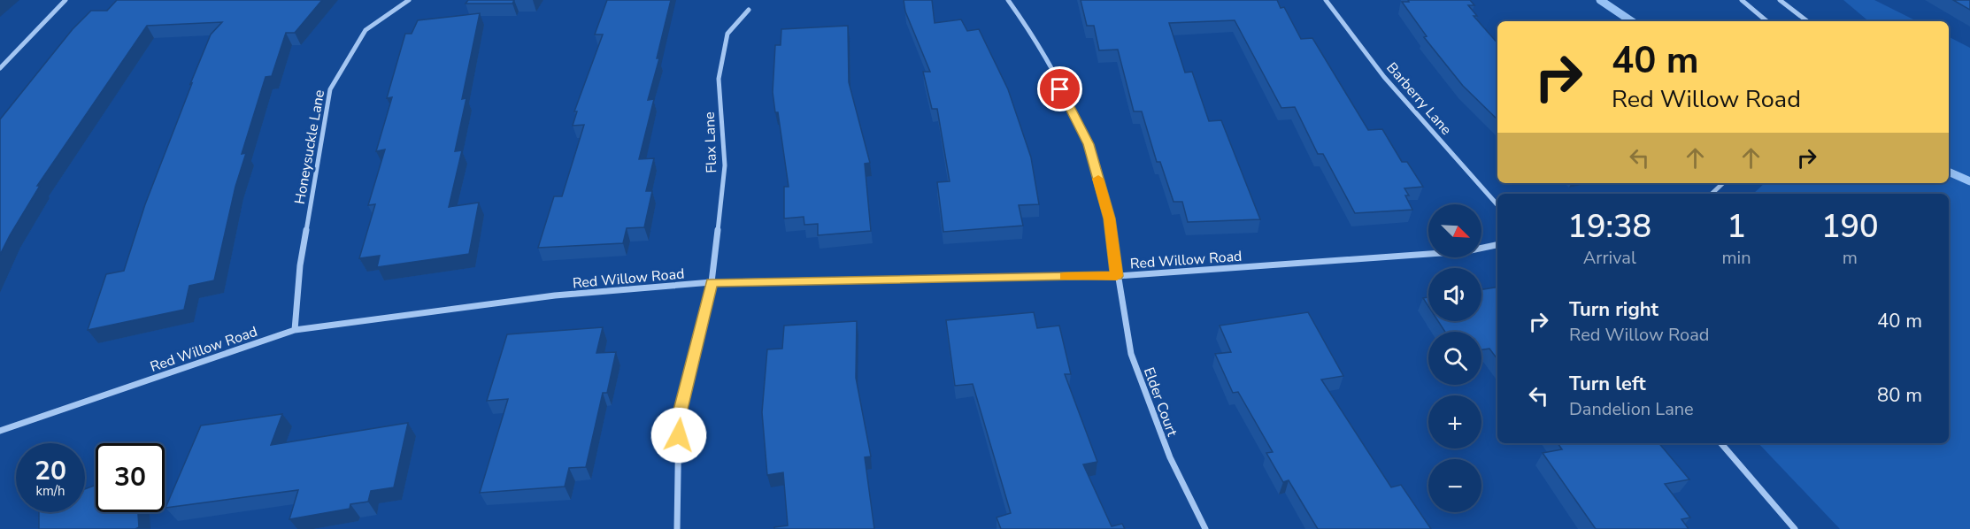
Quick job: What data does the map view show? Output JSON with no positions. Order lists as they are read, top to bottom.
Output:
{
  "streets": {
    "street": [
      "Barberry Lane",
      "Flax Lane",
      "Honeysuckle Lane",
      "Red Willow Road",
      "Elder Court"
    ]
  },
  "crossings": [
    ["Flax Lane", "Red Willow Road"],
    ["Honeysuckle Lane", "Red Willow Road"],
    ["Red Willow Road", "Elder Court"]
  ],
  "north": "bottom right",
  "page": {
    "turn": ["40 m", "Red Willow Road"],
    "eta": [
      "19:38",
      "Arrival",
      "1",
      "min",
      "190",
      "m"
    ],
    "map_buttons": ["+", "−"],
    "list": [
      {
        "name": "Turn right",
        "note": "Red Willow Road",
        "value": "40 m"
      },
      {
        "name": "Turn left",
        "note": "Dandelion Lane",
        "value": "80 m"
      }
    ],
    "speed": "20 km/h",
    "limit": "30"
  }
}
